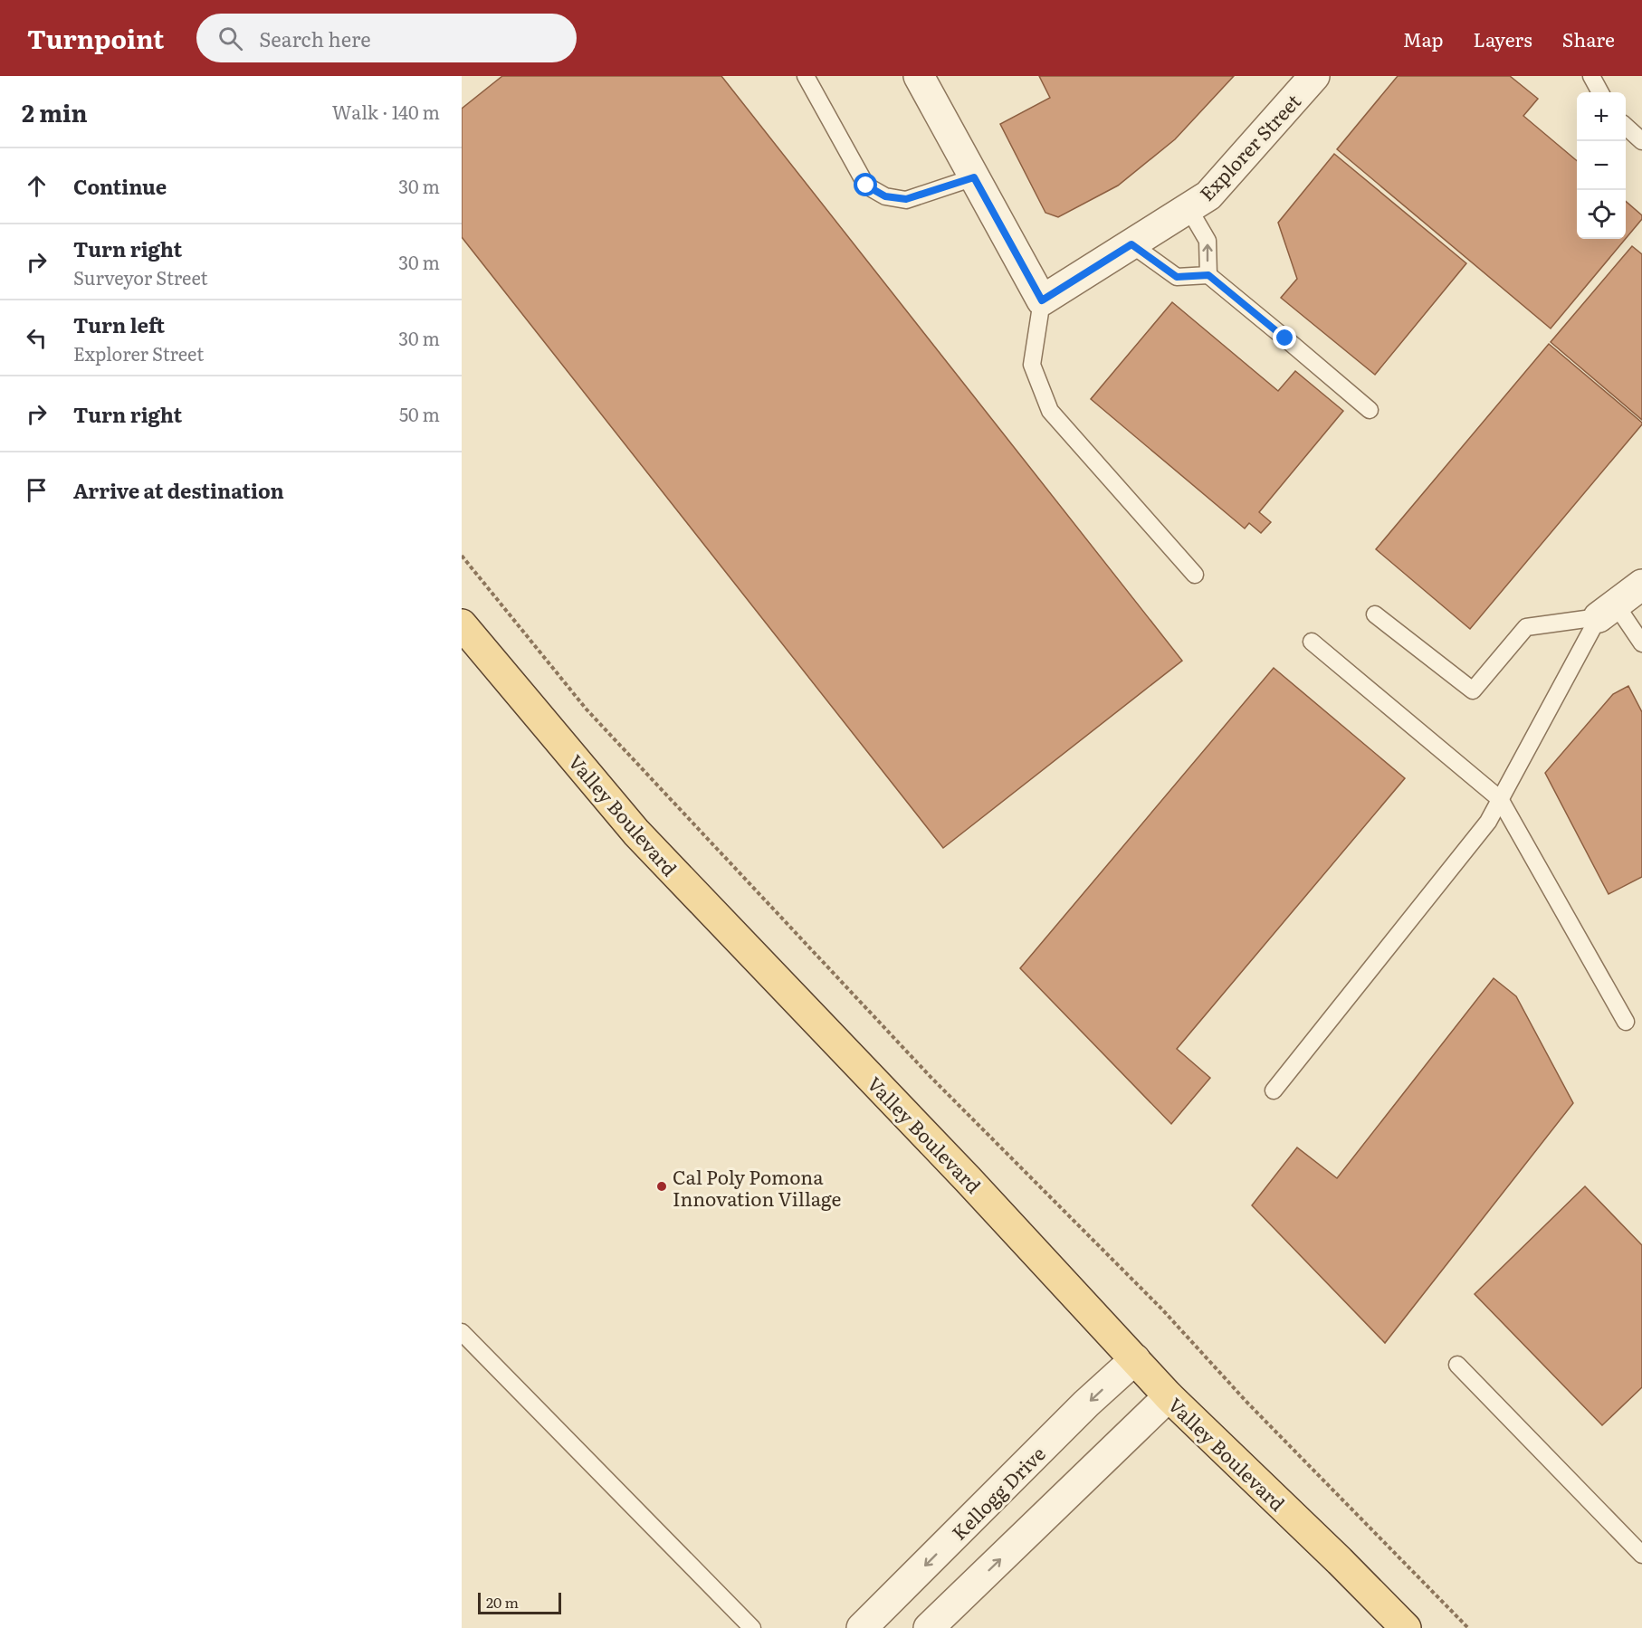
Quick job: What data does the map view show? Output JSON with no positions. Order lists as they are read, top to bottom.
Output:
{
  "streets": {
    "main road": ["Valley Boulevard"],
    "street": ["Explorer Street", "Kellogg Drive"]
  },
  "crossings": [
    ["Valley Boulevard", "Kellogg Drive"]
  ],
  "places": ["Cal Poly Pomona Innovation Village"],
  "scale_bar": "20 m",
  "page": {
    "header": "Turnpoint",
    "search": "Search here",
    "nav": ["Map", "Layers", "Share"],
    "heading": ["2 min", "Walk · 140 m"],
    "map_buttons": ["+", "−"],
    "list": [
      ["Continue", "30 m"],
      ["Turn right", "Surveyor Street", "30 m"],
      ["Turn left", "Explorer Street", "30 m"],
      ["Turn right", "50 m"],
      "Arrive at destination"
    ],
    "scale": "20 m"
  }
}
